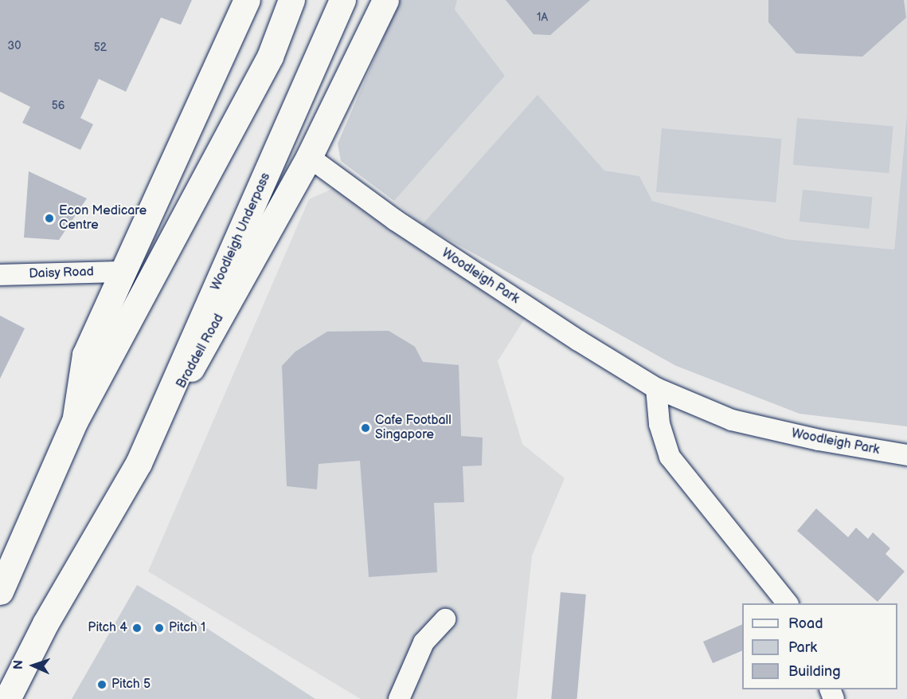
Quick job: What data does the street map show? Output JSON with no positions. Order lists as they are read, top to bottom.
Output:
{
  "streets": {
    "main road": ["Woodleigh Underpass", "Braddell Road"],
    "street": ["Daisy Road", "Woodleigh Park"]
  },
  "crossings": [
    ["Woodleigh Underpass", "Braddell Road"],
    ["Woodleigh Park", "Braddell Road"]
  ],
  "places": [
    "Econ Medicare Centre",
    "Cafe Football Singapore",
    "Pitch 4",
    "Pitch 1",
    "Pitch 5"
  ],
  "house_numbers": [
    "1A",
    "30",
    "52",
    "56"
  ],
  "legend": ["Road", "Park", "Building"],
  "north": "left"
}
